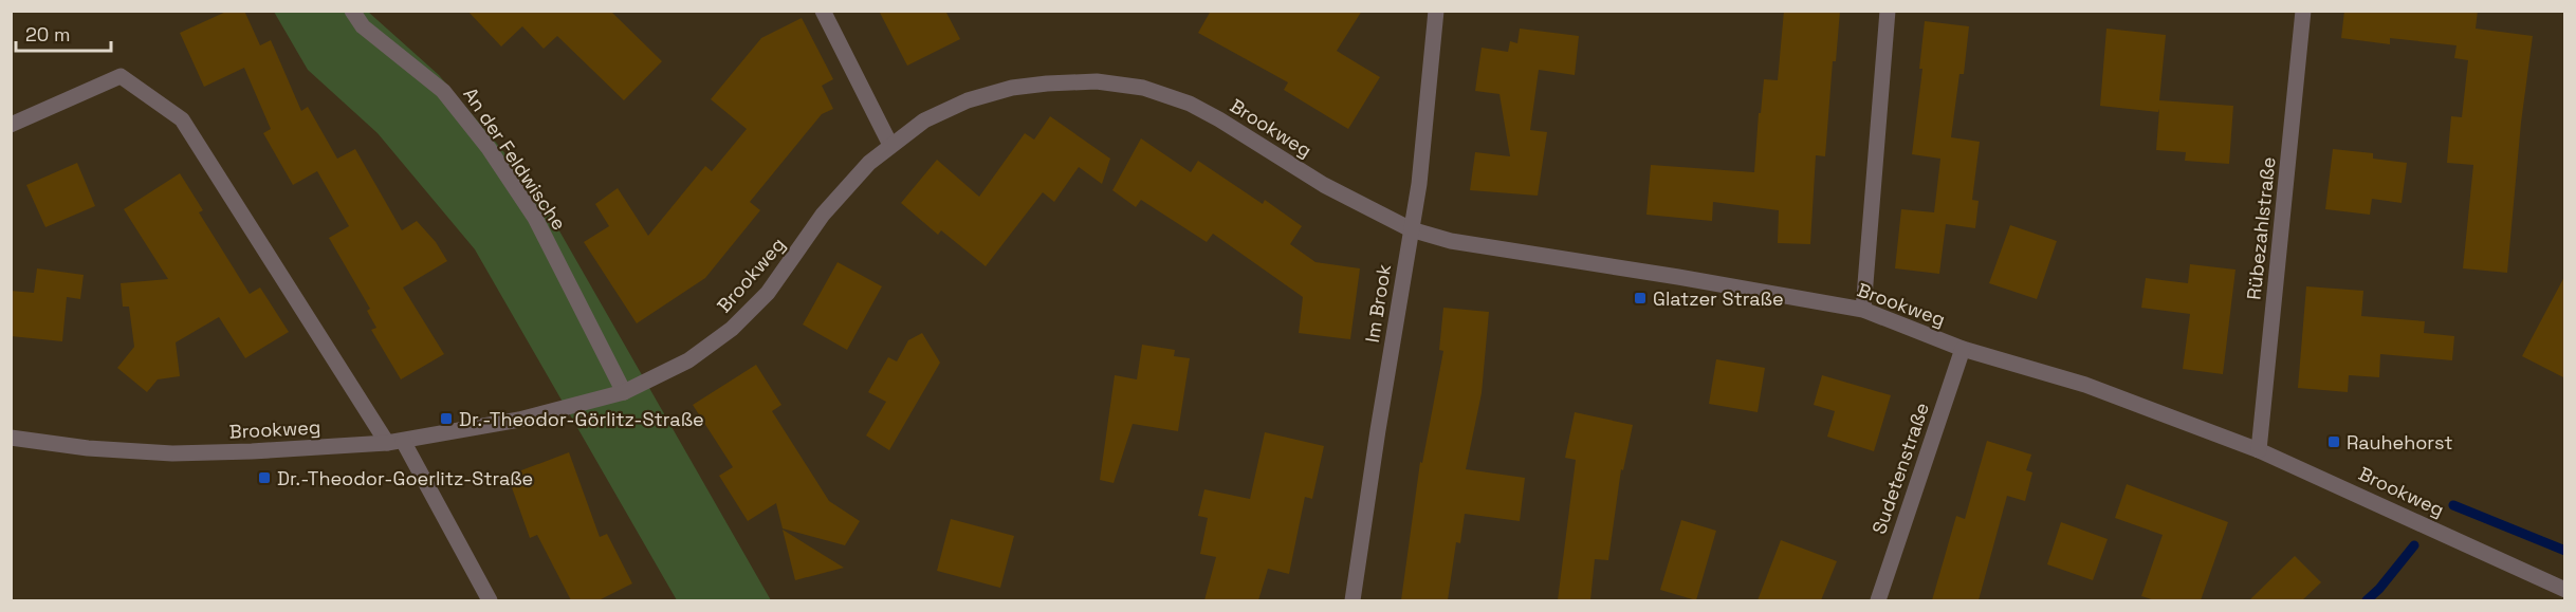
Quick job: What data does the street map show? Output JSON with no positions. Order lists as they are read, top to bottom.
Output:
{
  "streets": {
    "street": [
      "Brookweg",
      "An der Feldwische",
      "Rübezahlstraße",
      "Im Brook",
      "Sudetenstraße"
    ]
  },
  "crossings": [
    ["Brookweg", "An der Feldwische"],
    ["Brookweg", "Rübezahlstraße"],
    ["Brookweg", "Im Brook"],
    ["Brookweg", "Sudetenstraße"]
  ],
  "places": {
    "transit": [
      "Glatzer Straße",
      "Dr.-Theodor-Görlitz-Straße",
      "Rauhehorst",
      "Dr.-Theodor-Goerlitz-Straße"
    ]
  },
  "scale_bar": "20 m"
}
